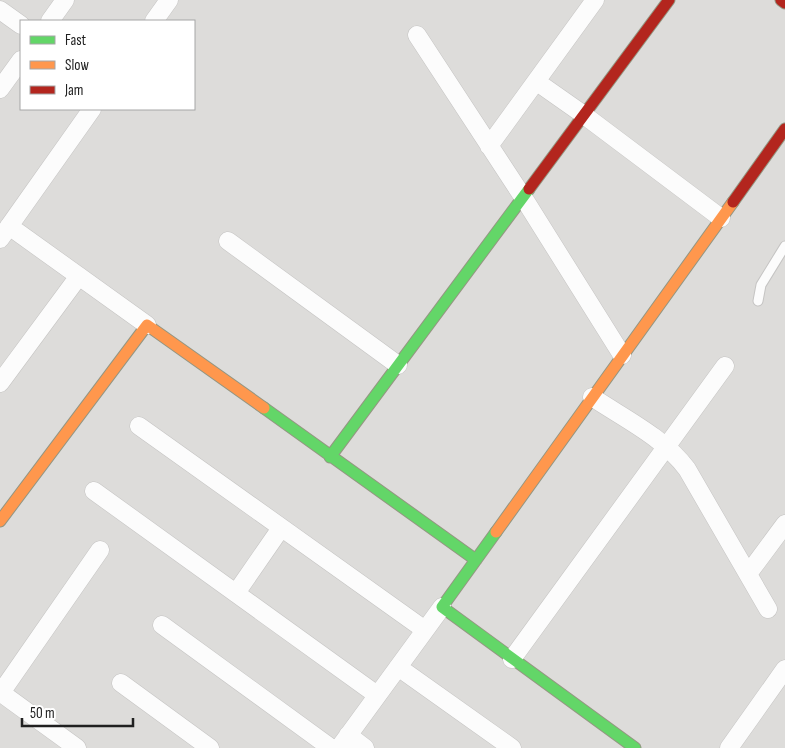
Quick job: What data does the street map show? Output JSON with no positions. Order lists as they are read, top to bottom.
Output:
{
  "legend": ["Fast", "Slow", "Jam"],
  "scale_bar": "50 m"
}
